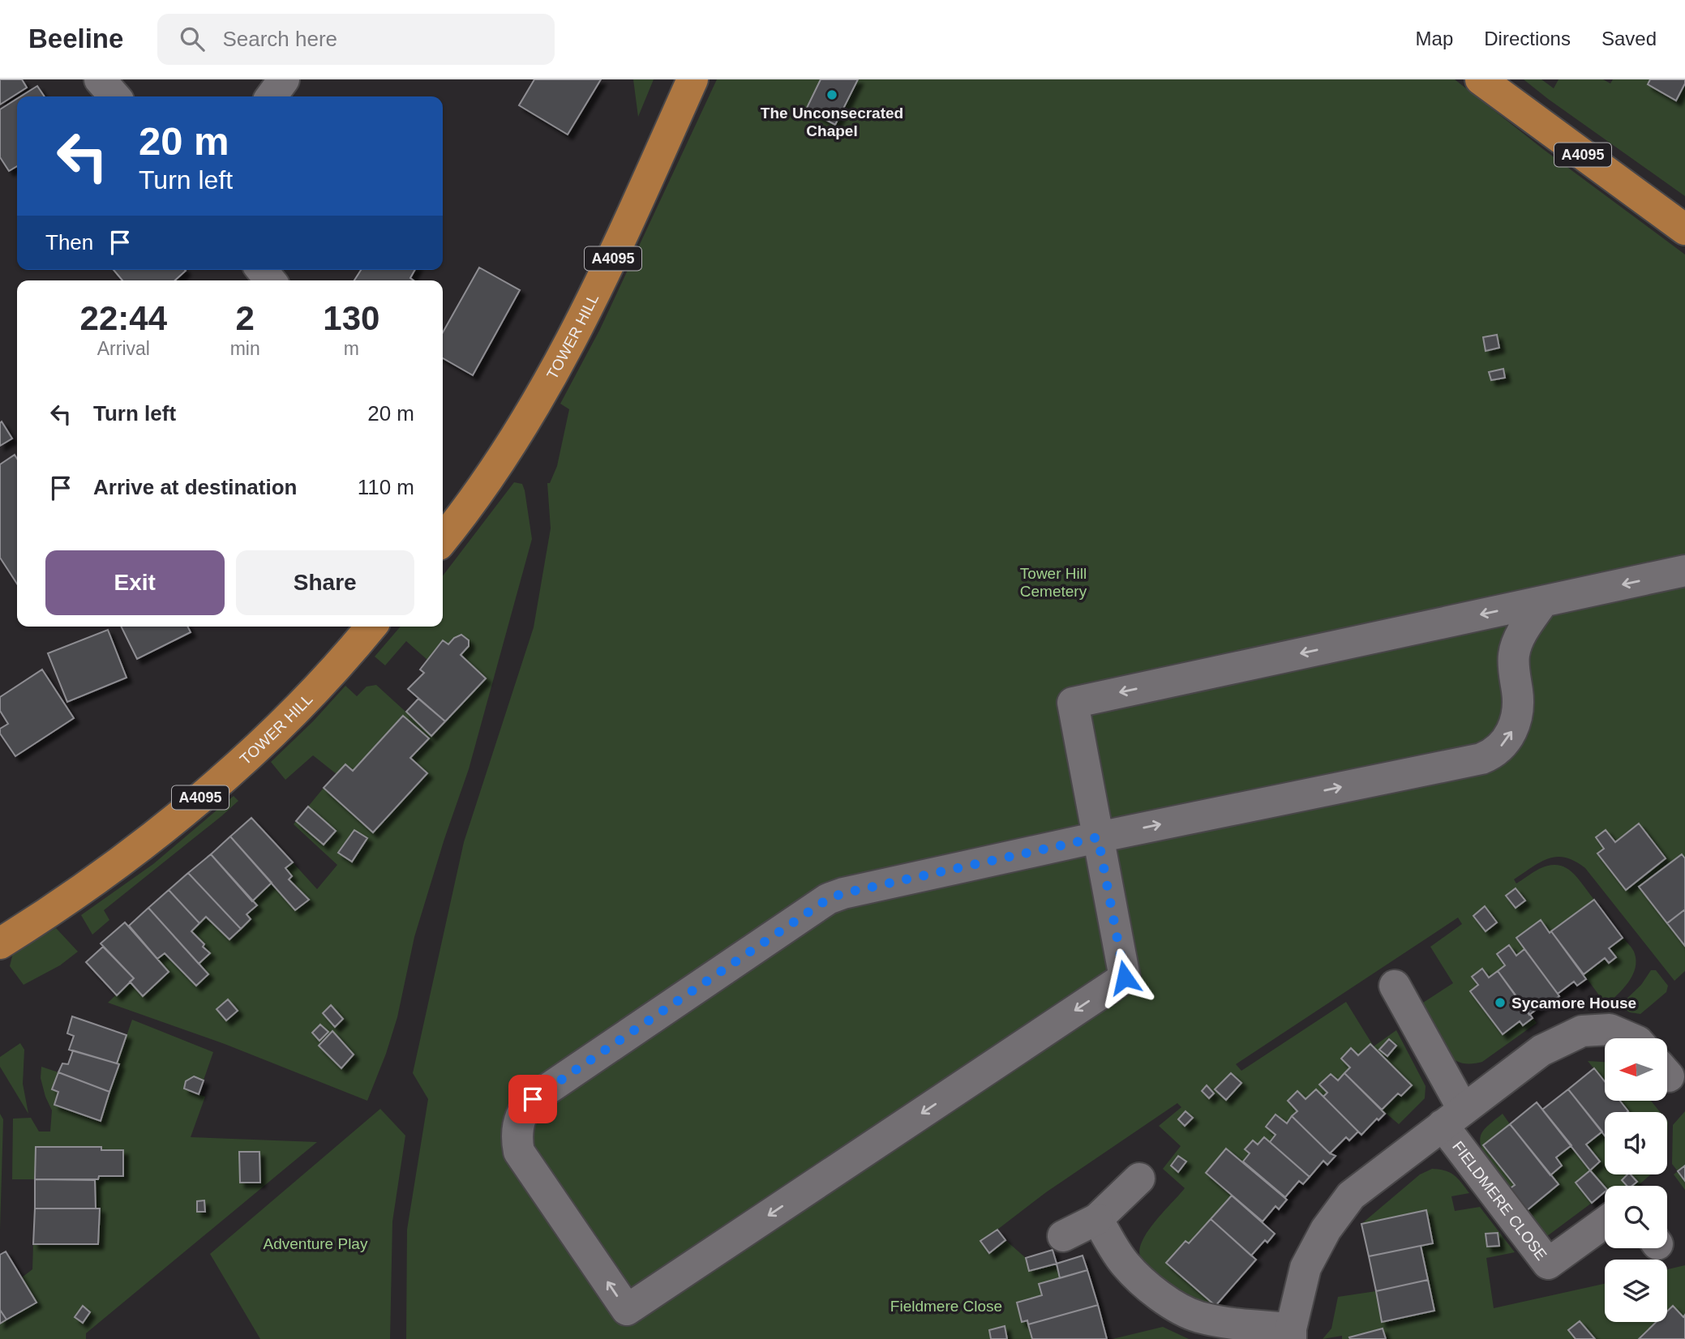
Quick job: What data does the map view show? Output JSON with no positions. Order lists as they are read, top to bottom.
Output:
{
  "streets": {
    "main road": ["A4095", "TOWER HILL"],
    "street": ["FIELDMERE CLOSE"]
  },
  "parks": ["Tower Hill Cemetery", "Adventure Play", "Fieldmere Close"],
  "places": ["The Unconsecrated Chapel", "Sycamore House"],
  "north": "left",
  "page": {
    "header": "Beeline",
    "search": "Search here",
    "nav": ["Map", "Directions", "Saved"],
    "turn": ["20 m", "Turn left"],
    "then": "Then",
    "eta": [
      "22:44",
      "Arrival",
      "2",
      "min",
      "130",
      "m"
    ],
    "list": [
      {
        "name": "Turn left",
        "value": "20 m"
      },
      {
        "name": "Arrive at destination",
        "value": "110 m"
      }
    ],
    "buttons": ["Exit", "Share"]
  }
}
